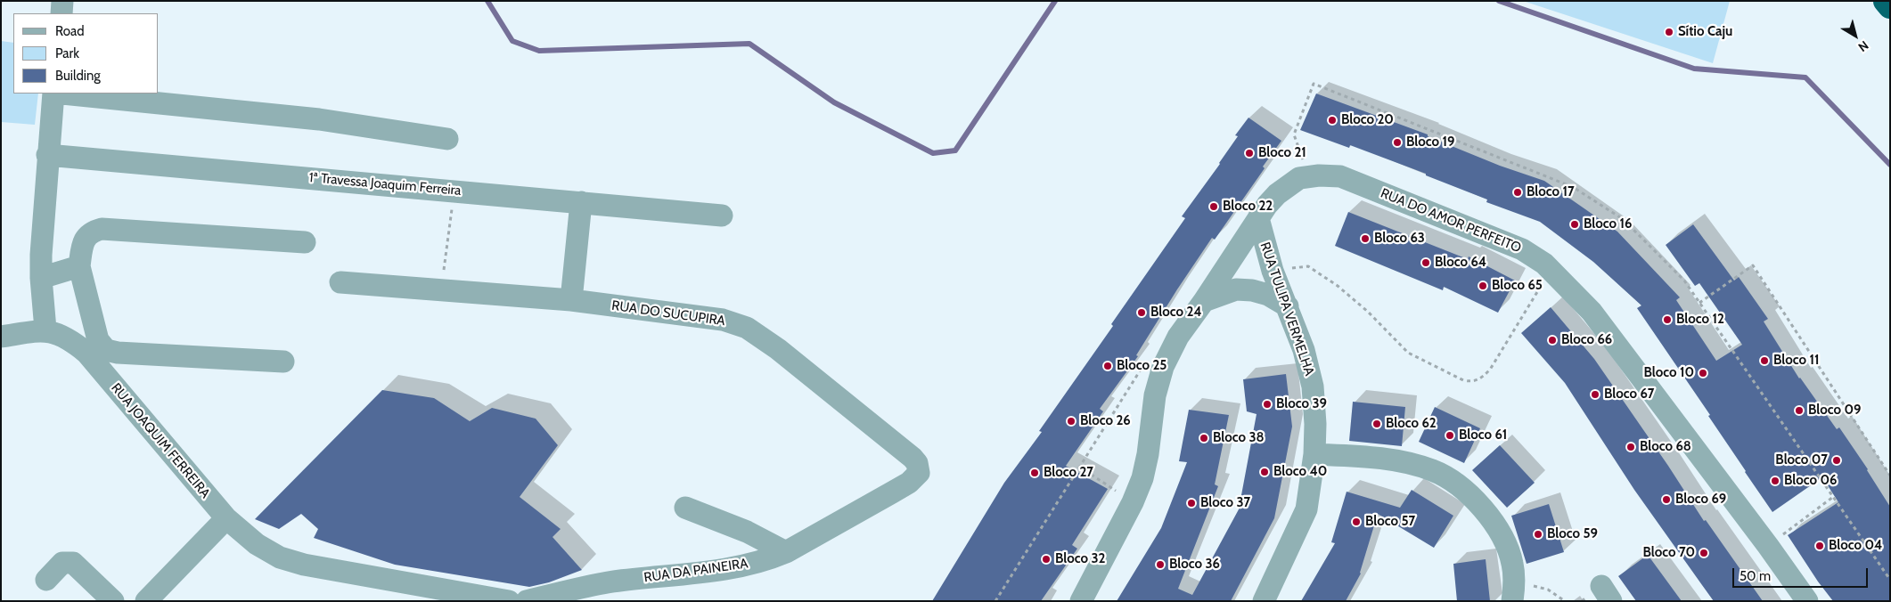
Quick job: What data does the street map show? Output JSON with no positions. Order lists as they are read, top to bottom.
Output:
{
  "streets": {
    "street": [
      "1ª Travessa Joaquim Ferreira",
      "RUA DO AMOR PERFEITO",
      "RUA TULIPA VERMELHA",
      "RUA DO SUCUPIRA",
      "RUA JOAQUIM FERREIRA",
      "RUA DA PAINEIRA"
    ]
  },
  "crossings": [
    ["RUA DO AMOR PERFEITO", "RUA TULIPA VERMELHA"],
    ["RUA DO SUCUPIRA", "RUA DA PAINEIRA"]
  ],
  "places": [
    "Sítio Caju",
    "Bloco 20",
    "Bloco 19",
    "Bloco 21",
    "Bloco 17",
    "Bloco 22",
    "Bloco 16",
    "Bloco 63",
    "Bloco 64",
    "Bloco 65",
    "Bloco 24",
    "Bloco 12",
    "Bloco 66",
    "Bloco 11",
    "Bloco 25",
    "Bloco 10",
    "Bloco 67",
    "Bloco 39",
    "Bloco 09",
    "Bloco 26",
    "Bloco 62",
    "Bloco 61",
    "Bloco 38",
    "Bloco 68",
    "Bloco 07",
    "Bloco 40",
    "Bloco 27",
    "Bloco 06",
    "Bloco 69",
    "Bloco 37",
    "Bloco 57",
    "Bloco 59",
    "Bloco 04",
    "Bloco 70",
    "Bloco 32",
    "Bloco 36"
  ],
  "legend": ["Road", "Park", "Building"],
  "scale_bar": "50 m",
  "north": "bottom right"
}
